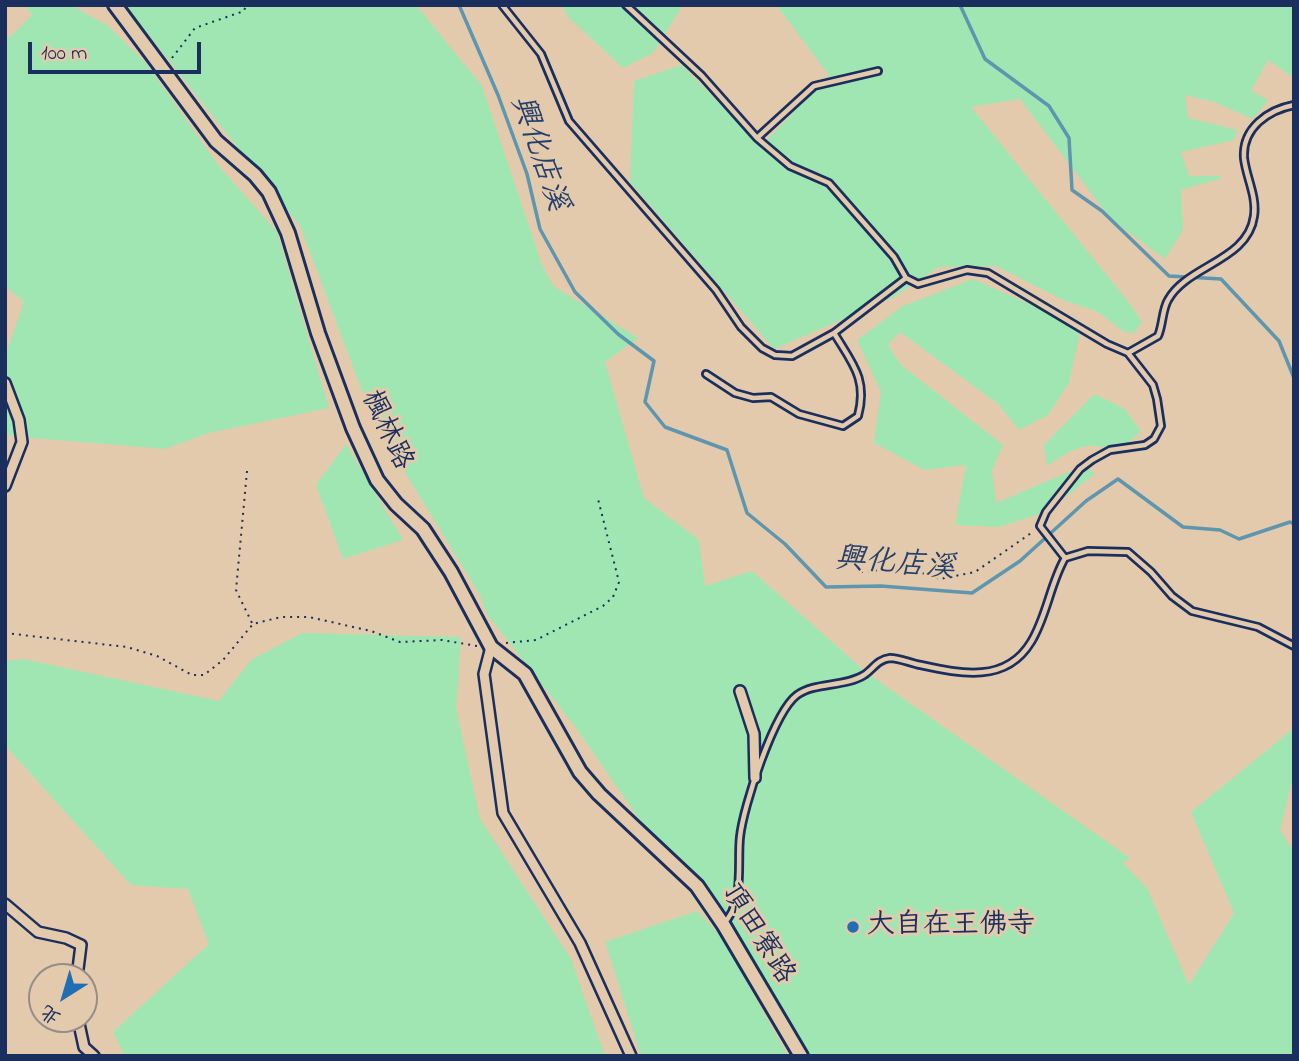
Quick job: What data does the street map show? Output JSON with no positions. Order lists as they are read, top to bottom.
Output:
{
  "streets": {
    "street": ["楓林路", "頂田寮路"]
  },
  "crossings": [
    ["楓林路", "頂田寮路"]
  ],
  "water": ["興化店溪"],
  "places": ["大自在王佛寺"],
  "scale_bar": "100 m",
  "north": "bottom left"
}
